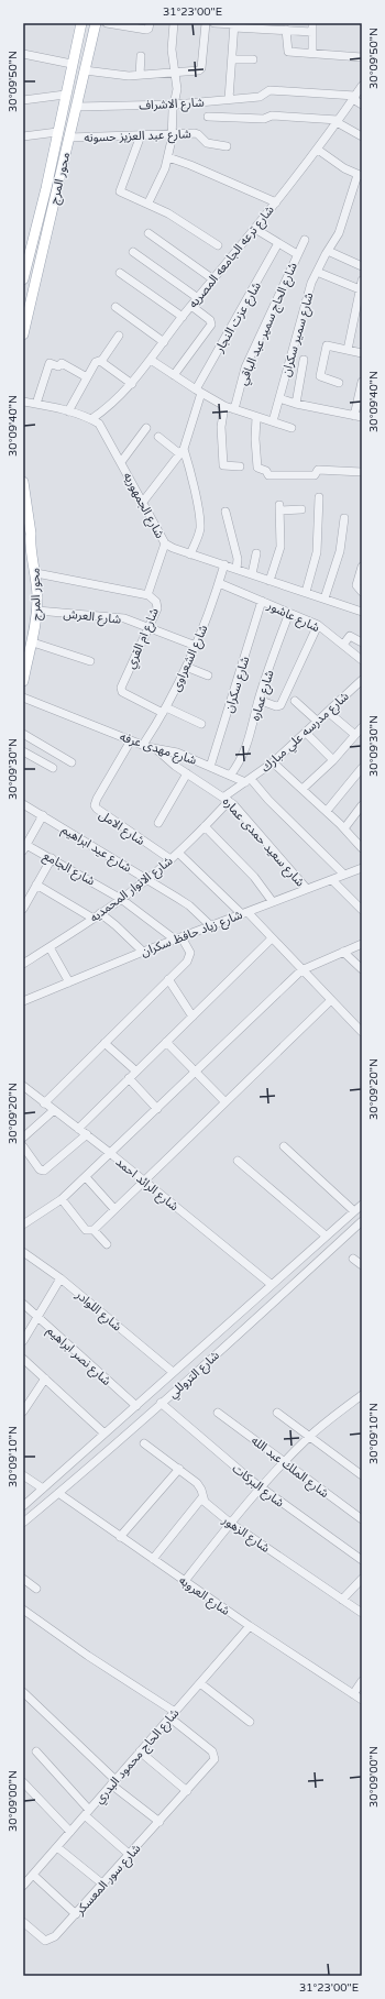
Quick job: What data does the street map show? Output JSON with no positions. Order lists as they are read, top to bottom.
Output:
{
  "streets": {
    "main road": ["محور المرج"],
    "street": [
      "شارع الاشراف",
      "شارع عبد العزيز حسونه",
      "شارع ترعه الجامعه المصريه",
      "شارع عزت النجار",
      "شارع الحاج سمير عبد الباقي",
      "شارع سمير سكران",
      "شارع الجمهوريه",
      "شارع العرش",
      "شارع عاشور",
      "شارع ام القري",
      "شارع الشعراوى",
      "شارع سكران",
      "شارع عماره",
      "شارع مدرسه علي مبارك",
      "شارع مهدى عرفه",
      "شارع الامل",
      "شارع سعيد حمدى عماره",
      "شارع عيد ابراهيم",
      "شارع الجامع",
      "شارع الانوار المحمديه",
      "شارع زياد حافظ سكران",
      "شارع الرائد احمد",
      "شارع اللوادر",
      "شارع نصر ابراهيم",
      "شارع التروللي",
      "شارع الملك عبد الله",
      "شارع البركات",
      "شارع الزهور",
      "شارع العروبه",
      "شارع الحاج محمود البدري",
      "شارع سور المعسكر"
    ]
  },
  "crossings": [
    ["شارع الاشراف", "محور المرج"],
    ["شارع الاشراف", "شارع ترعه الجامعه المصريه"],
    ["شارع عبد العزيز حسونه", "محور المرج"],
    ["محور المرج", "شارع العرش"],
    ["شارع ترعه الجامعه المصريه", "شارع الجمهوريه"],
    ["شارع الجمهوريه", "شارع ام القري"],
    ["شارع الجمهوريه", "شارع الشعراوى"],
    ["شارع العرش", "شارع ام القري"],
    ["شارع العرش", "شارع الشعراوى"],
    ["شارع عاشور", "شارع الشعراوى"],
    ["شارع عاشور", "شارع سكران"],
    ["شارع عاشور", "شارع عماره"],
    ["شارع ام القري", "شارع الشعراوى"],
    ["شارع الشعراوى", "شارع مهدى عرفه"],
    ["شارع سكران", "شارع مهدى عرفه"],
    ["شارع عماره", "شارع مهدى عرفه"],
    ["شارع مدرسه علي مبارك", "شارع مهدى عرفه"],
    ["شارع مدرسه علي مبارك", "شارع سعيد حمدى عماره"],
    ["شارع مدرسه علي مبارك", "شارع الانوار المحمديه"],
    ["شارع مهدى عرفه", "شارع الامل"],
    ["شارع مهدى عرفه", "شارع سعيد حمدى عماره"],
    ["شارع الامل", "شارع الانوار المحمديه"],
    ["شارع سعيد حمدى عماره", "شارع الانوار المحمديه"],
    ["شارع سعيد حمدى عماره", "شارع زياد حافظ سكران"],
    ["شارع عيد ابراهيم", "شارع الانوار المحمديه"],
    ["شارع عيد ابراهيم", "شارع زياد حافظ سكران"],
    ["شارع الجامع", "شارع الانوار المحمديه"],
    ["شارع الجامع", "شارع زياد حافظ سكران"],
    ["شارع الرائد احمد", "شارع التروللي"],
    ["شارع اللوادر", "شارع التروللي"],
    ["شارع نصر ابراهيم", "شارع التروللي"],
    ["شارع التروللي", "شارع البركات"],
    ["شارع التروللي", "شارع العروبه"],
    ["شارع العروبه", "شارع الحاج محمود البدري"],
    ["شارع الحاج محمود البدري", "شارع سور المعسكر"]
  ],
  "coordinates": [
    "31°23'00\"E",
    "30°09'50\"N",
    "30°09'40\"N",
    "30°09'30\"N",
    "30°09'20\"N",
    "30°09'10\"N",
    "30°09'00\"N"
  ]
}
